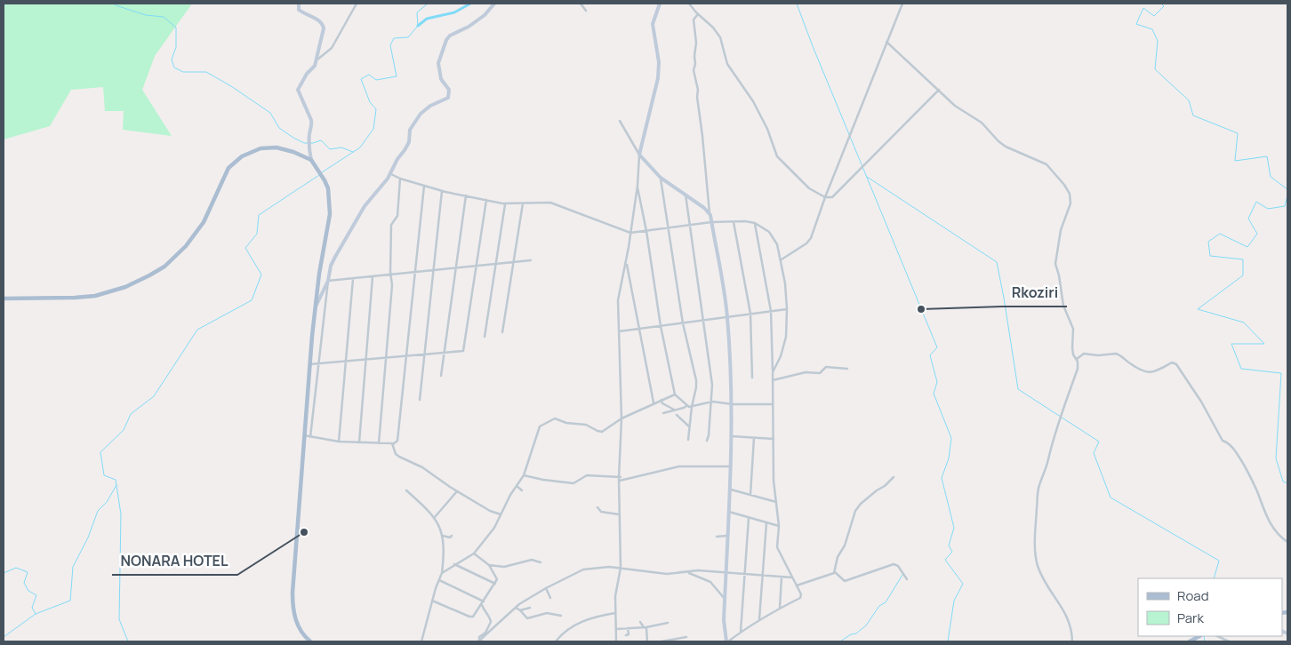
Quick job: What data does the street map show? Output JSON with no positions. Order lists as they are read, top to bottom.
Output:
{
  "places": ["Rkoziri", "NONARA HOTEL"],
  "legend": ["Road", "Park"]
}
